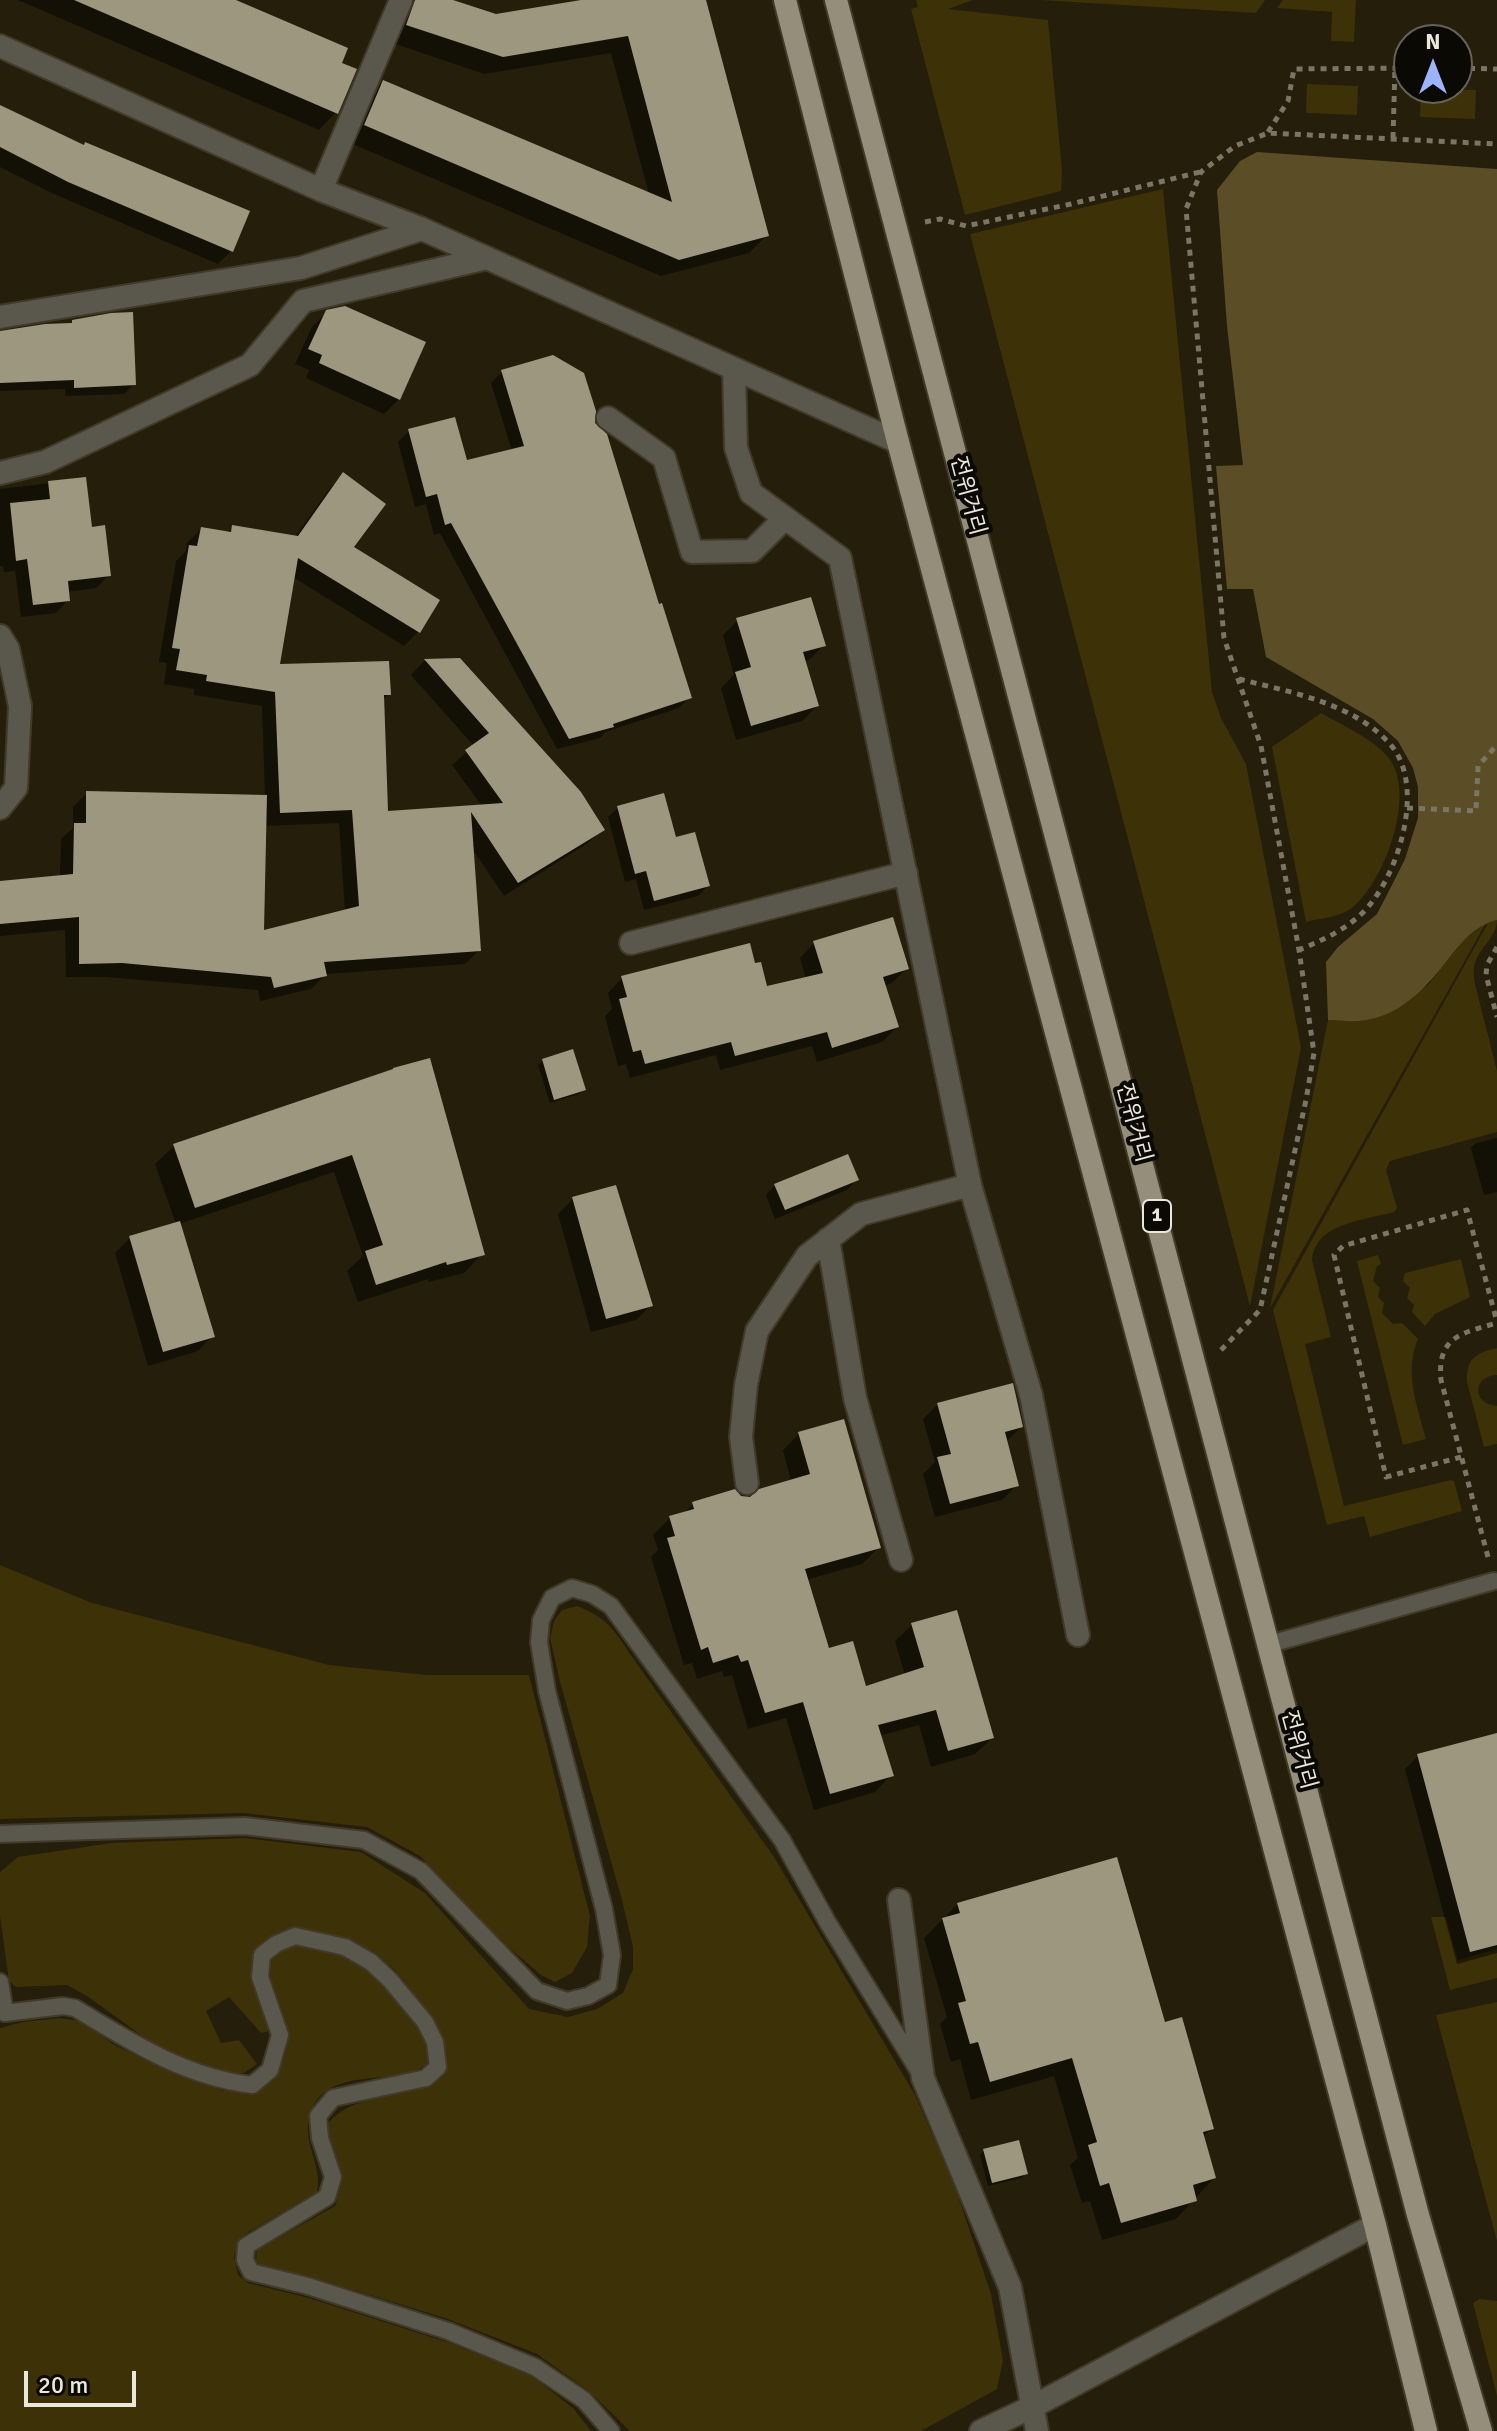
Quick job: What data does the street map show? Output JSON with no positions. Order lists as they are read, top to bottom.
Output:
{
  "streets": {
    "main road": ["전위거리", "1"]
  },
  "scale_bar": "20 m",
  "north": "top"
}
